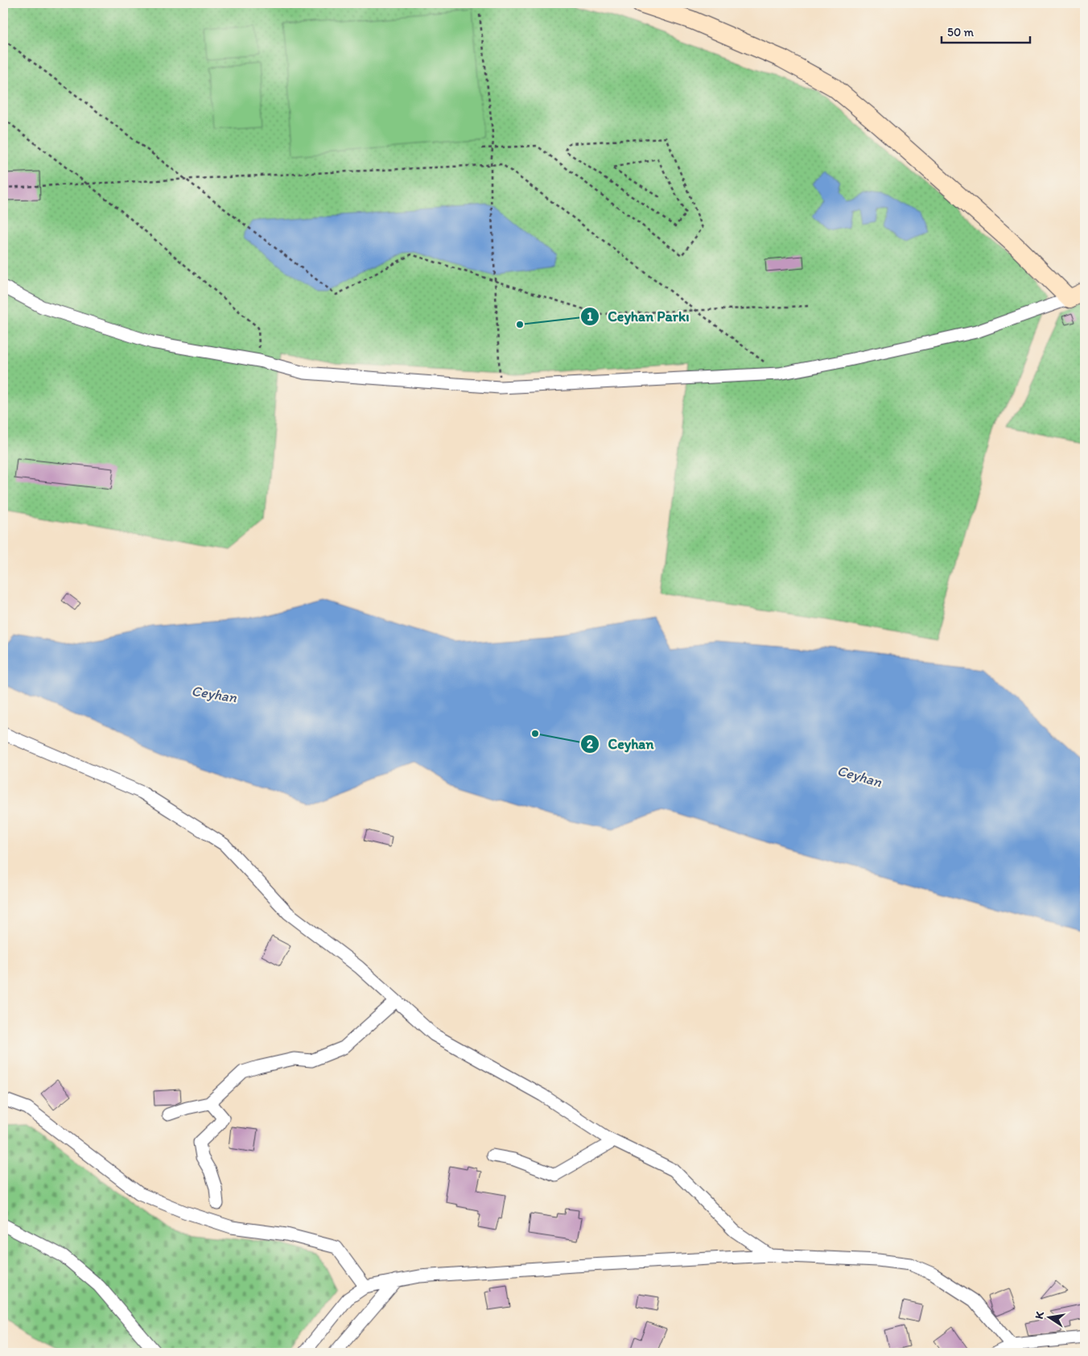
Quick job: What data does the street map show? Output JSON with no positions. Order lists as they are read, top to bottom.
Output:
{
  "water": ["Ceyhan"],
  "places": ["Ceyhan Parkı", "Ceyhan"],
  "scale_bar": "50 m",
  "north": "left"
}
